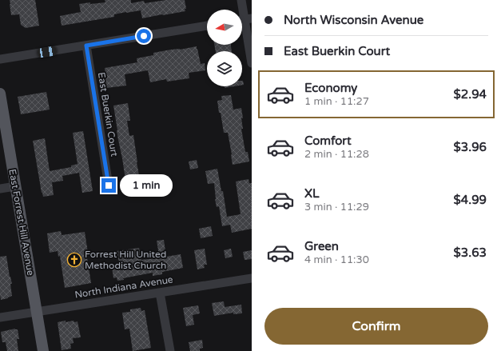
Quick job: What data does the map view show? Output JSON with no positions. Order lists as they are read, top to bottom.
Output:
{
  "streets": {
    "main road": ["East Forrest Hill Avenue"],
    "street": ["East Buerkin Court", "North Indiana Avenue"]
  },
  "crossings": [
    ["East Forrest Hill Avenue", "North Indiana Avenue"]
  ],
  "places": {
    "church": ["Forrest Hill United Methodist Church"]
  },
  "north": "left",
  "page": {
    "banner": ["North Wisconsin Avenue", "East Buerkin Court"],
    "list": [
      {
        "name": "Economy",
        "note": "1 min · 11:27",
        "value": "$2.94"
      },
      {
        "name": "Comfort",
        "note": "2 min · 11:28",
        "value": "$3.96"
      },
      {
        "name": "XL",
        "note": "3 min · 11:29",
        "value": "$4.99"
      },
      {
        "name": "Green",
        "note": "4 min · 11:30",
        "value": "$3.63"
      }
    ],
    "bubble": "1 min",
    "buttons": "Confirm"
  }
}
